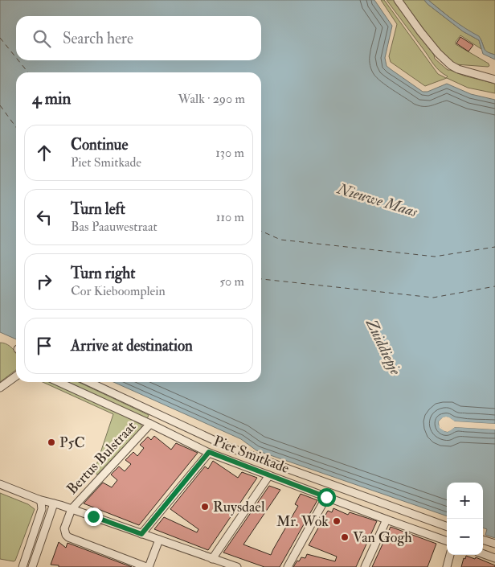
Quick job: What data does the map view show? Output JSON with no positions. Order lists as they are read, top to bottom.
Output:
{
  "streets": {
    "street": ["Piet Smitkade", "Bertus Bulstraat"]
  },
  "crossings": [
    ["Piet Smitkade", "Bertus Bulstraat"]
  ],
  "water": ["Nieuwe Maas", "Zuiddiepje"],
  "places": [
    "P5C",
    "Ruysdael",
    "Mr. Wok",
    "Van Gogh"
  ],
  "page": {
    "search": "Search here",
    "heading": ["4 min", "Walk · 290 m"],
    "list": [
      ["Continue", "Piet Smitkade", "130 m"],
      ["Turn left", "Bas Paauwestraat", "110 m"],
      ["Turn right", "Cor Kieboomplein", "50 m"],
      "Arrive at destination"
    ],
    "map_buttons": ["+", "−"]
  }
}
